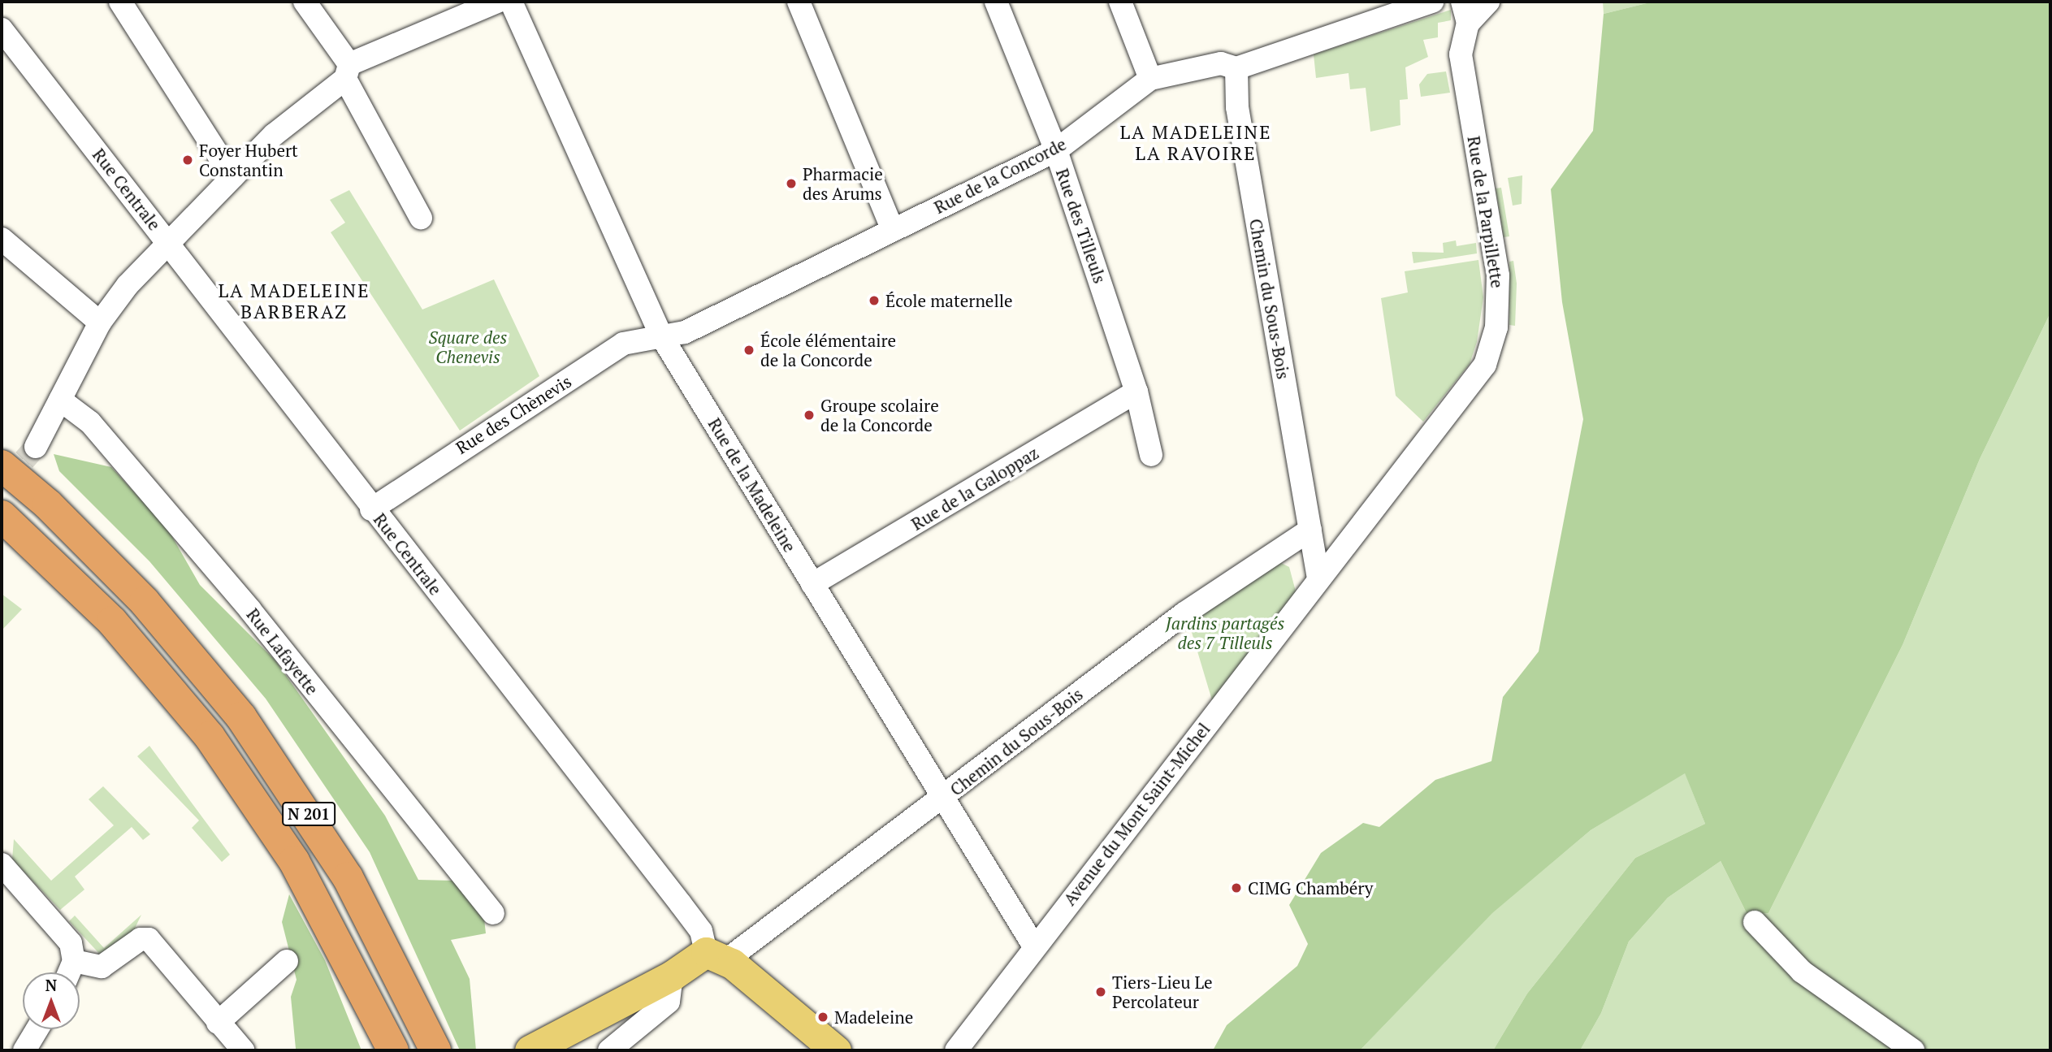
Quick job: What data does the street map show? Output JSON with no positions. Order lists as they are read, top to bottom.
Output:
{
  "streets": {
    "highway": ["N 201"],
    "street": [
      "Rue de la Concorde",
      "Rue Centrale",
      "Rue de la Parpillette",
      "Rue des Tilleuls",
      "Chemin du Sous-Bois",
      "Rue des Chènevis",
      "Rue de la Madeleine",
      "Rue de la Galoppaz",
      "Rue Lafayette",
      "Avenue du Mont Saint-Michel"
    ]
  },
  "crossings": [
    ["Rue de la Concorde", "Rue des Tilleuls"],
    ["Rue de la Concorde", "Chemin du Sous-Bois"],
    ["Rue de la Concorde", "Rue des Chènevis"],
    ["Rue de la Concorde", "Rue de la Madeleine"],
    ["Rue Centrale", "Chemin du Sous-Bois"],
    ["Rue Centrale", "Rue des Chènevis"],
    ["Rue de la Parpillette", "Chemin du Sous-Bois"],
    ["Rue de la Parpillette", "Avenue du Mont Saint-Michel"],
    ["Rue des Tilleuls", "Rue de la Galoppaz"],
    ["Chemin du Sous-Bois", "Rue de la Madeleine"],
    ["Chemin du Sous-Bois", "Avenue du Mont Saint-Michel"],
    ["Rue des Chènevis", "Rue de la Madeleine"],
    ["Rue de la Madeleine", "Rue de la Galoppaz"],
    ["Rue de la Madeleine", "Avenue du Mont Saint-Michel"]
  ],
  "districts": ["LA MADELEINE LA RAVOIRE", "LA MADELEINE BARBERAZ"],
  "parks": ["Square des Chenevis", "Jardins partagés des 7 Tilleuls"],
  "places": [
    "Foyer Hubert Constantin",
    "Pharmacie des Arums",
    "École maternelle",
    "École élémentaire de la Concorde",
    "Groupe scolaire de la Concorde",
    "CIMG Chambéry",
    "Tiers-Lieu Le Percolateur",
    "Madeleine"
  ],
  "north": "top"
}
